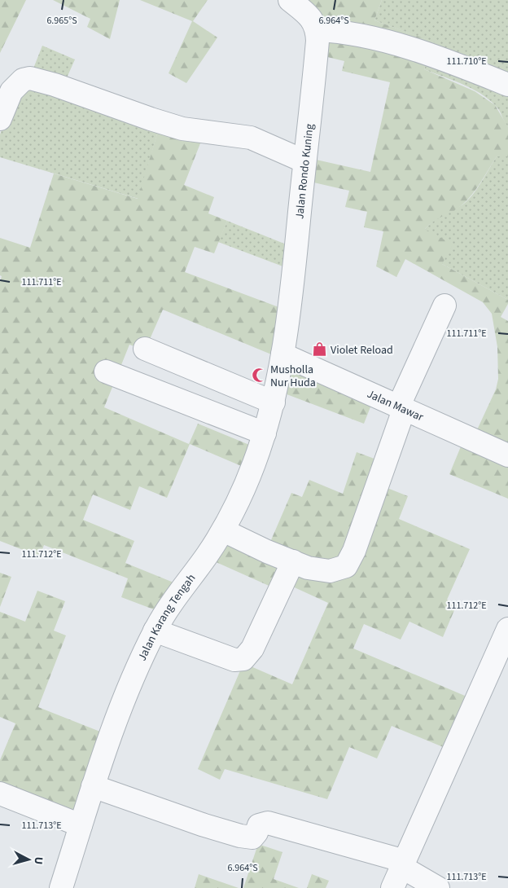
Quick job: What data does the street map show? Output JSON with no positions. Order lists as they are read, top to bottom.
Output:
{
  "streets": {
    "street": ["Jalan Rondo Kuning", "Jalan Mawar", "Jalan Karang Tengah"]
  },
  "crossings": [
    ["Jalan Rondo Kuning", "Jalan Mawar"],
    ["Jalan Rondo Kuning", "Jalan Karang Tengah"],
    ["Jalan Mawar", "Jalan Karang Tengah"]
  ],
  "places": {
    "shop": ["Violet Reload"],
    "mosque": ["Musholla Nur Huda"]
  },
  "north": "right",
  "coordinates": [
    "6.965°S",
    "6.964°S",
    "111.710°E",
    "111.711°E",
    "111.712°E",
    "111.713°E"
  ]
}
